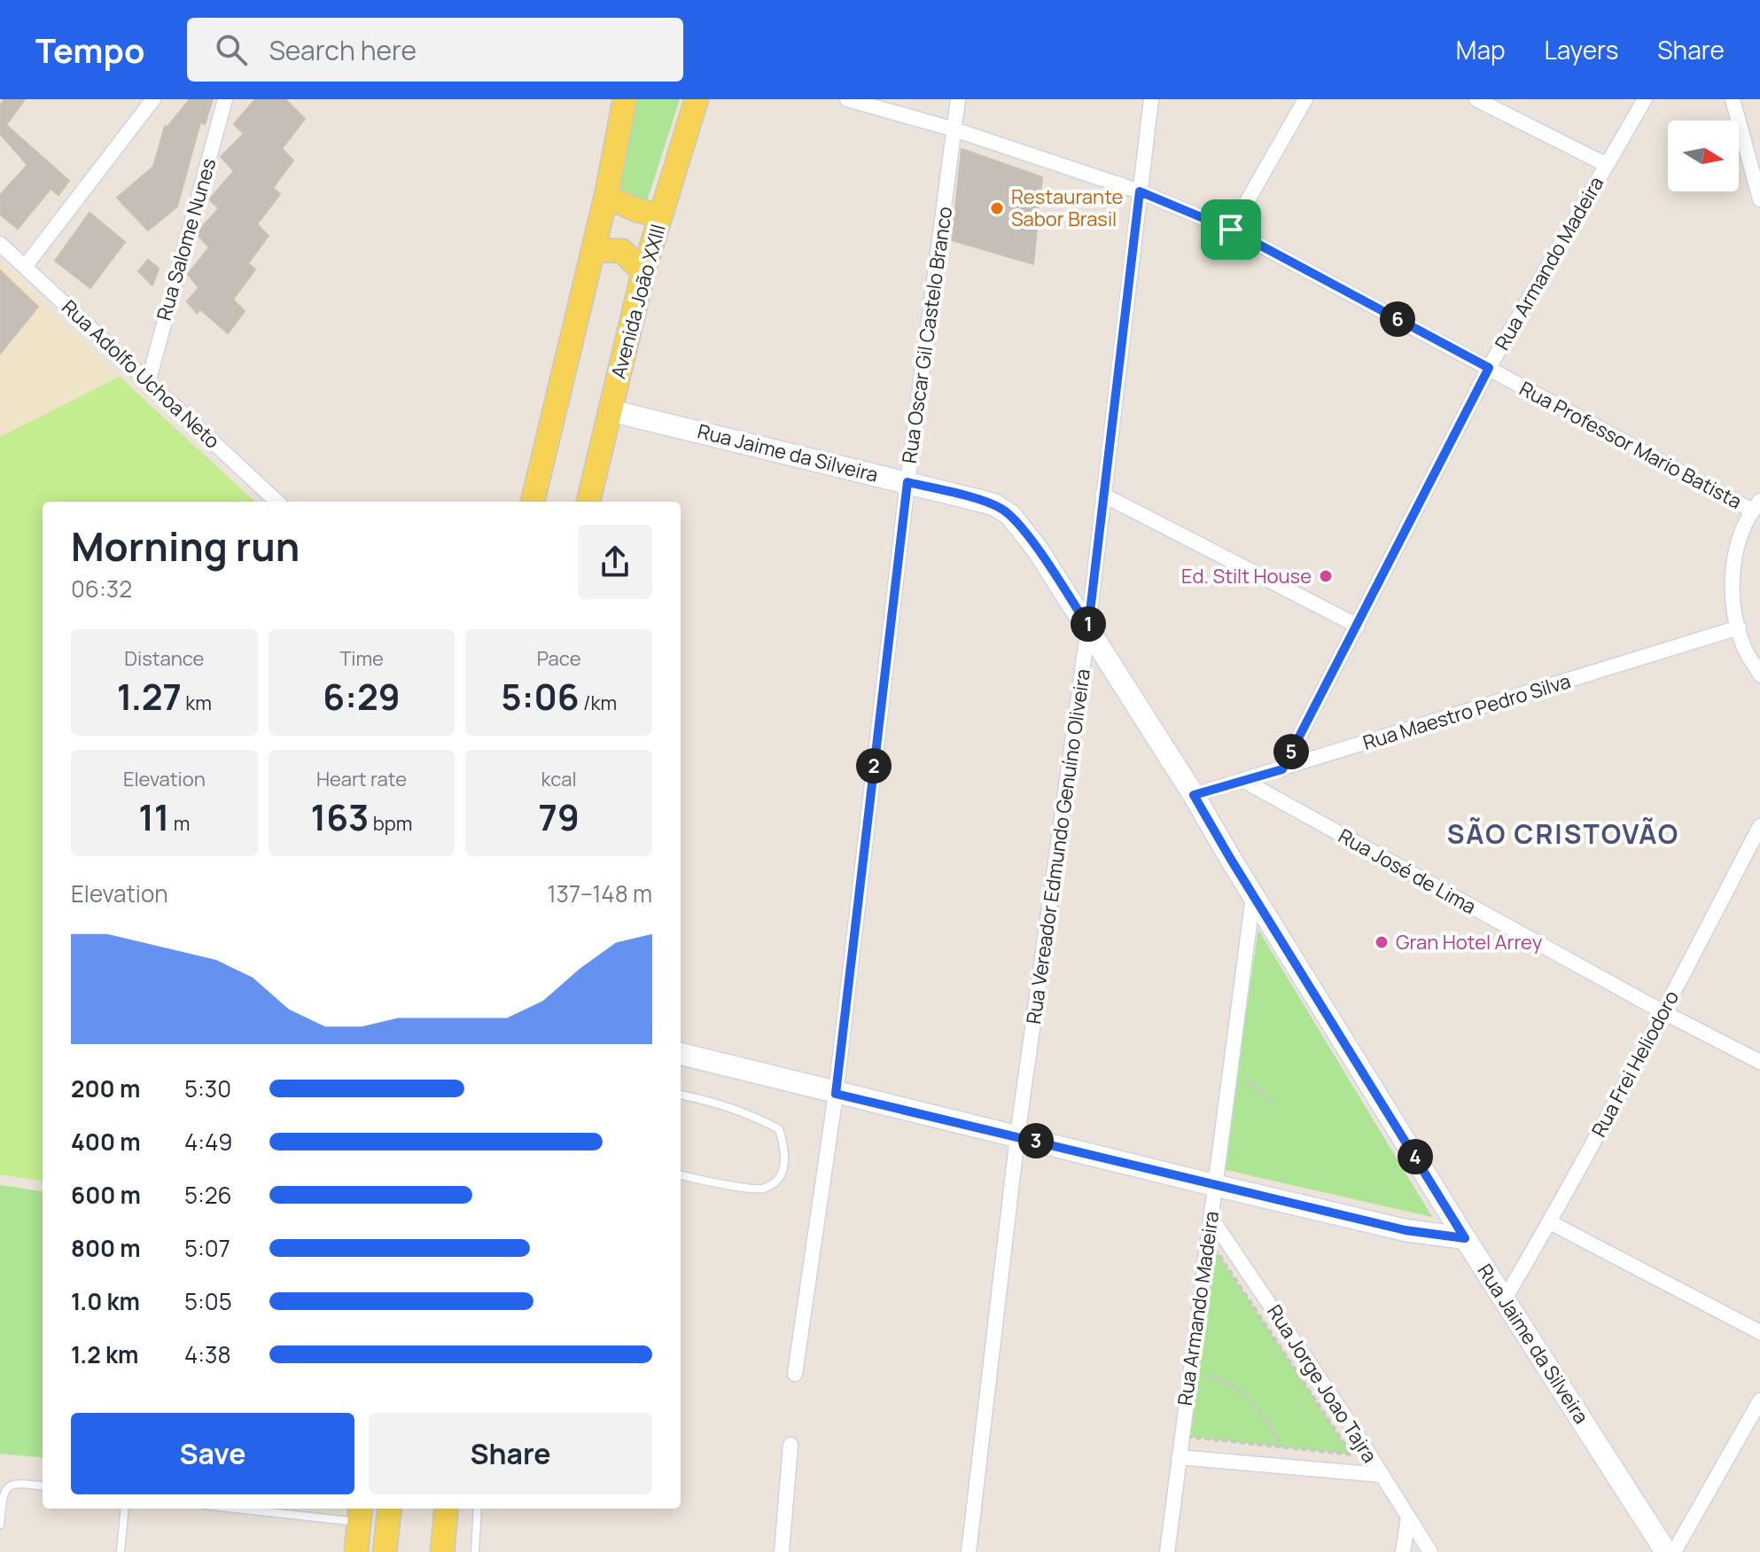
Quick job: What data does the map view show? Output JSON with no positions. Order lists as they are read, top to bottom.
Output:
{
  "streets": {
    "main road": ["Avenida João XXIII"],
    "street": [
      "Rua Salome Nunes",
      "Rua Armando Madeira",
      "Rua Oscar Gil Castelo Branco",
      "Rua Adolfo Uchoa Neto",
      "Rua Professor Mario Batista",
      "Rua Jaime da Silveira",
      "Rua Maestro Pedro Silva",
      "Rua Vereador Edmundo Genuíno Oliveira",
      "Rua José de Lima",
      "Rua Frei Heliodoro",
      "Rua Jorge Joao Tajra"
    ]
  },
  "crossings": [
    ["Rua Salome Nunes", "Rua Adolfo Uchoa Neto"],
    ["Rua Armando Madeira", "Rua Professor Mario Batista"],
    ["Rua Armando Madeira", "Rua Jaime da Silveira"],
    ["Rua Armando Madeira", "Rua Maestro Pedro Silva"],
    ["Rua Armando Madeira", "Rua Jorge Joao Tajra"],
    ["Avenida João XXIII", "Rua Jaime da Silveira"],
    ["Rua Oscar Gil Castelo Branco", "Rua Professor Mario Batista"],
    ["Rua Oscar Gil Castelo Branco", "Rua Jaime da Silveira"],
    ["Rua Professor Mario Batista", "Rua Vereador Edmundo Genuíno Oliveira"],
    ["Rua Jaime da Silveira", "Rua Maestro Pedro Silva"],
    ["Rua Jaime da Silveira", "Rua Vereador Edmundo Genuíno Oliveira"],
    ["Rua Jaime da Silveira", "Rua Frei Heliodoro"],
    ["Rua Maestro Pedro Silva", "Rua José de Lima"],
    ["Rua José de Lima", "Rua Frei Heliodoro"]
  ],
  "districts": ["SÃO CRISTOVÃO"],
  "places": ["Restaurante Sabor Brasil", "Ed. Stilt House", "Gran Hotel Arrey"],
  "north": "right",
  "page": {
    "header": "Tempo",
    "search": "Search here",
    "nav": ["Map", "Layers", "Share"],
    "pins": [
      "6",
      "1",
      "5",
      "2",
      "3",
      "4"
    ],
    "heading": ["Morning run", "06:32"],
    "stats": [
      ["Distance", "1.27 km"],
      ["Time", "6:29"],
      ["Pace", "5:06 /km"],
      ["Elevation", "11 m"],
      ["Heart rate", "163 bpm"],
      ["kcal", "79"]
    ],
    "chart": ["Elevation", "137–148 m"],
    "list": [
      {
        "name": "200 m",
        "note": "5:30"
      },
      {
        "name": "400 m",
        "note": "4:49"
      },
      {
        "name": "600 m",
        "note": "5:26"
      },
      {
        "name": "800 m",
        "note": "5:07"
      },
      {
        "name": "1.0 km",
        "note": "5:05"
      },
      {
        "name": "1.2 km",
        "note": "4:38"
      }
    ],
    "buttons": ["Save", "Share"]
  }
}
